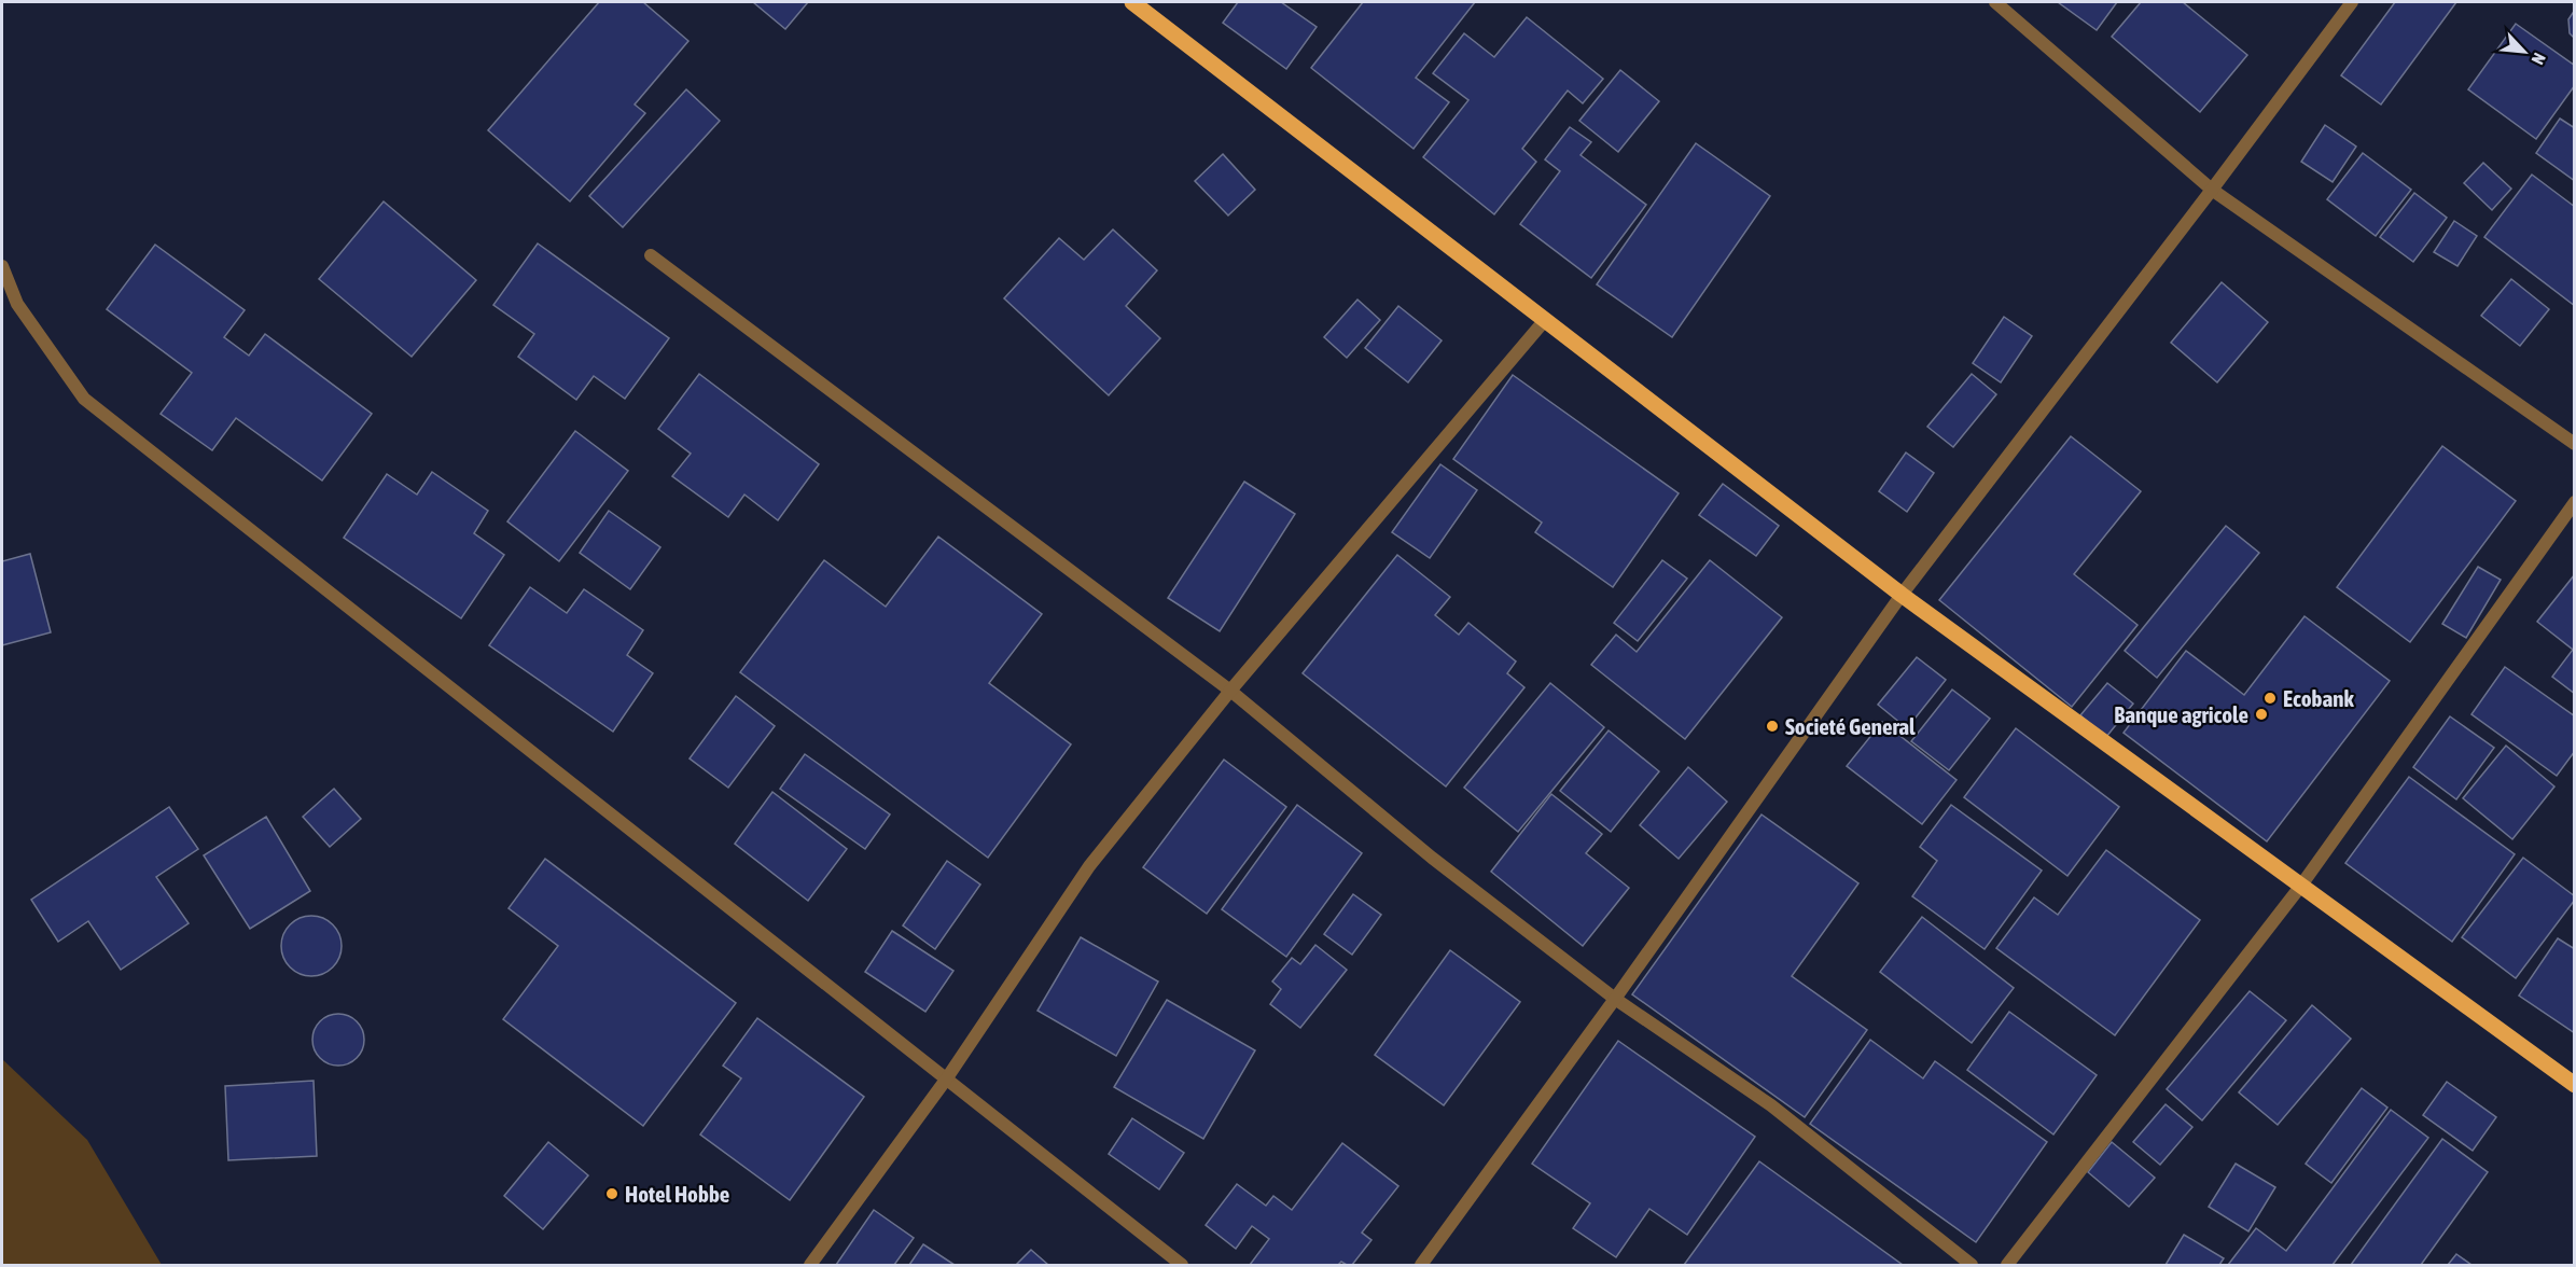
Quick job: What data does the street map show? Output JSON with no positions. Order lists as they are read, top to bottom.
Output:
{
  "places": [
    "Ecobank",
    "Banque agricole",
    "Societé General",
    "Hotel Hobbe"
  ],
  "north": "bottom right"
}
